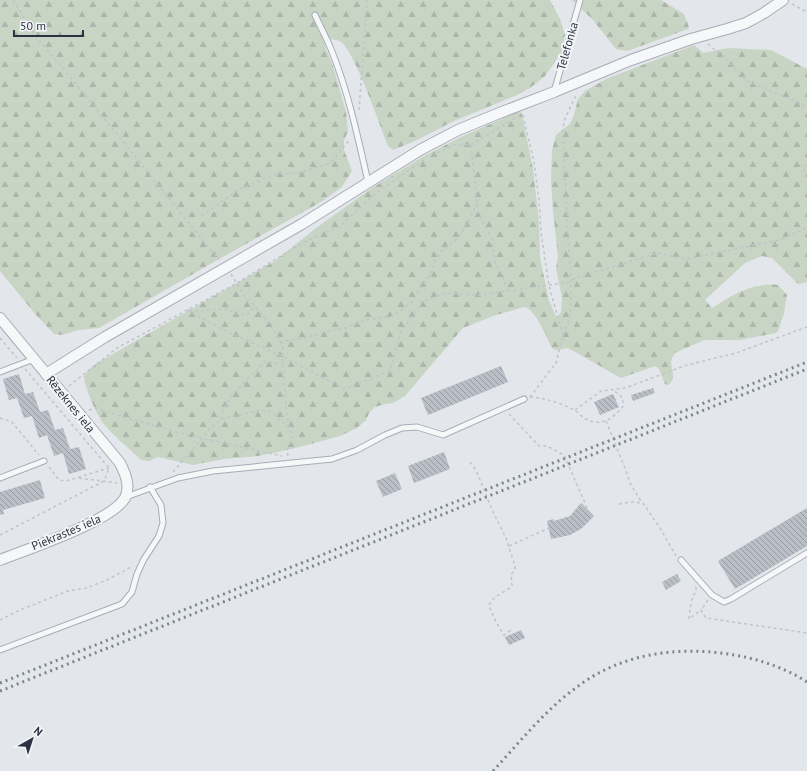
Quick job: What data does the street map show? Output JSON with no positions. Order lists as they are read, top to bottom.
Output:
{
  "streets": {
    "street": ["Rēzeknes iela", "Piekrastes iela"],
    "lane": ["Telefonka"]
  },
  "crossings": [
    ["Rēzeknes iela", "Piekrastes iela"]
  ],
  "scale_bar": "50 m",
  "north": "top right"
}
